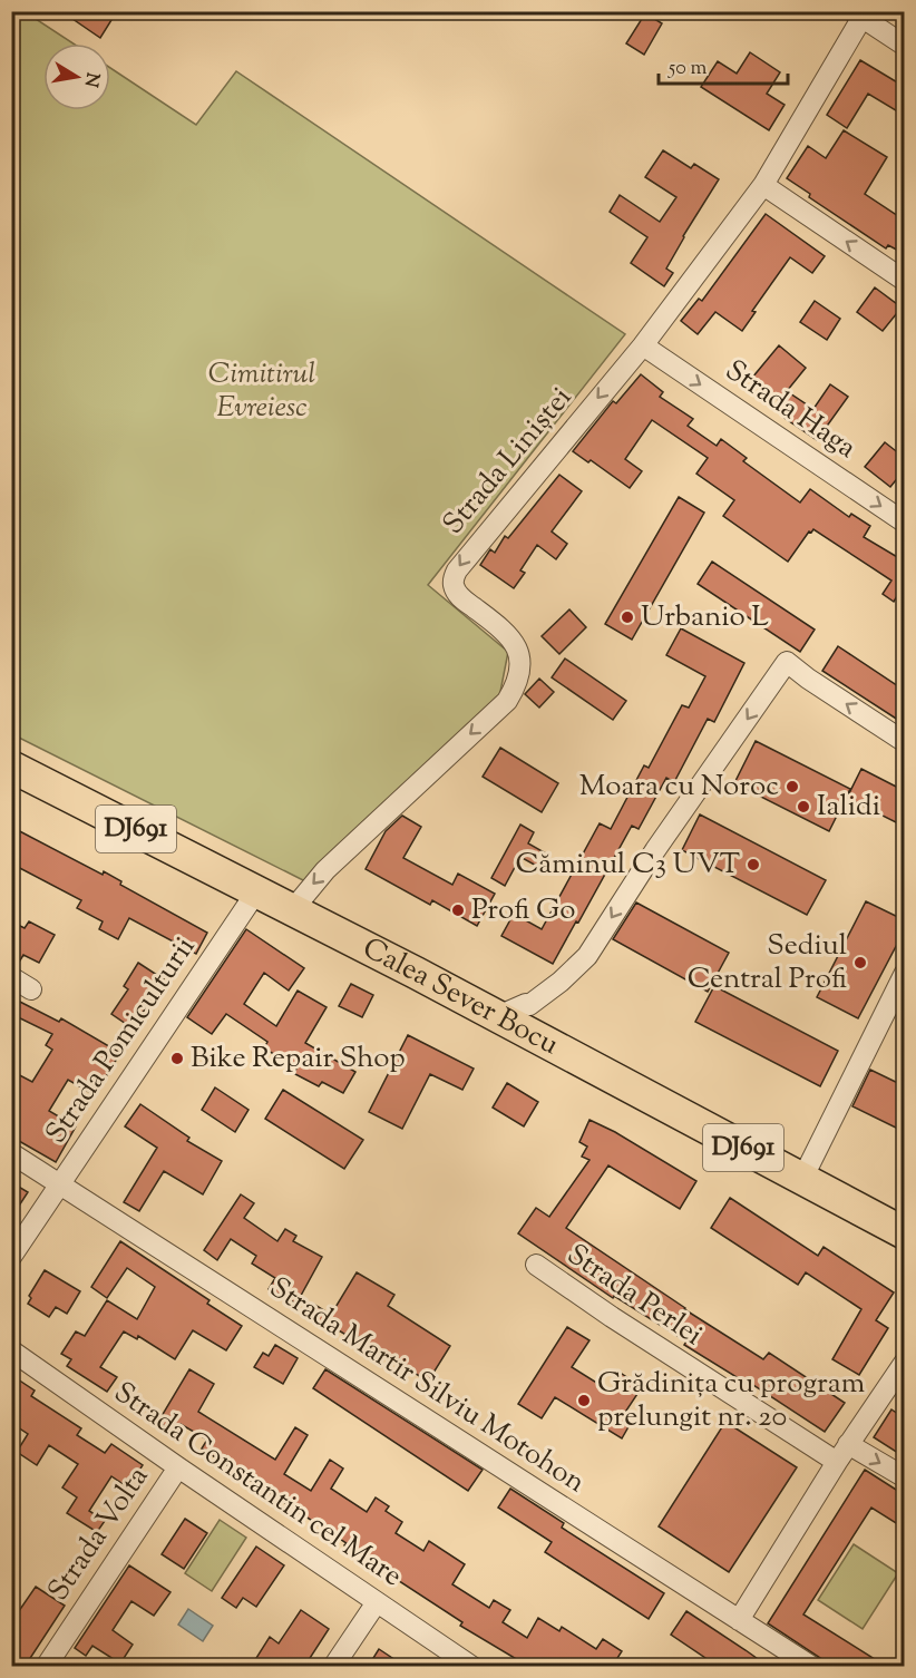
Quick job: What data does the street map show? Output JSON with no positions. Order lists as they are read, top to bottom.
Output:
{
  "streets": {
    "main road": ["DJ691", "Calea Sever Bocu"],
    "street": [
      "Strada Haga",
      "Strada Liniștei",
      "Strada Pomiculturii",
      "Strada Perlei",
      "Strada Martir Silviu Motohon",
      "Strada Constantin cel Mare",
      "Strada Volta"
    ]
  },
  "crossings": [
    ["Strada Haga", "Strada Liniștei"],
    ["Strada Liniștei", "Calea Sever Bocu"],
    ["Calea Sever Bocu", "Strada Pomiculturii"],
    ["Strada Pomiculturii", "Strada Martir Silviu Motohon"],
    ["Strada Constantin cel Mare", "Strada Volta"]
  ],
  "one_way": ["Strada Haga", "Strada Liniștei"],
  "parks": ["Cimitirul Evreiesc"],
  "places": [
    "Urbanio L",
    "Moara cu Noroc",
    "Ialidi",
    "Căminul C3 UVT",
    "Profi Go",
    "Sediul Central Profi",
    "Bike Repair Shop",
    "Grădinița cu program prelungit nr. 20"
  ],
  "scale_bar": "50 m",
  "north": "right"
}
